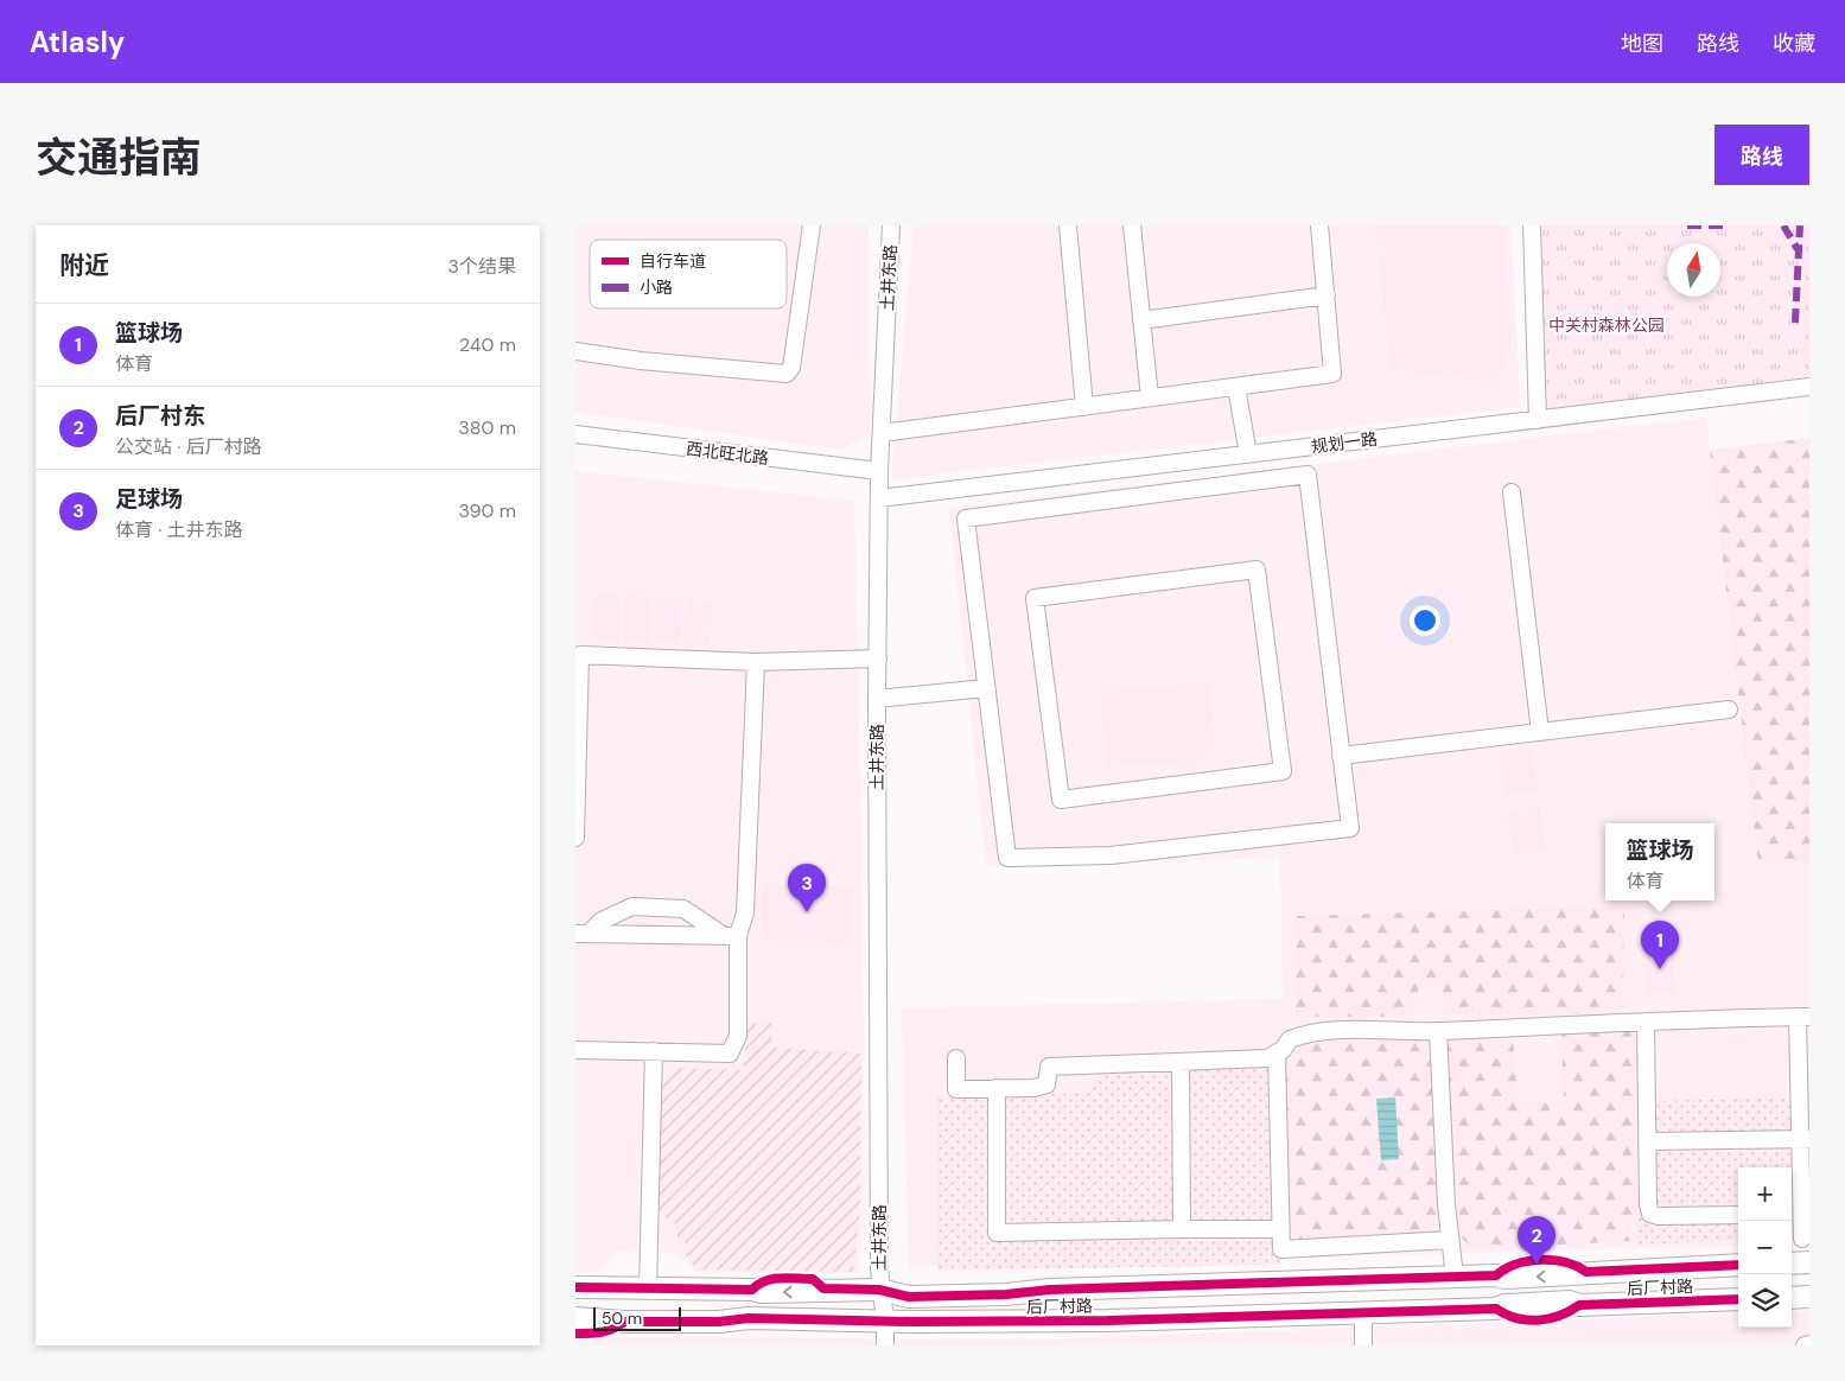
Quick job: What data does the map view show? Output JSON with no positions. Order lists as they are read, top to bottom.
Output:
{
  "streets": {
    "main road": ["后厂村路"],
    "street": ["土井东路", "规划一路", "西北旺北路"]
  },
  "crossings": [
    ["土井东路", "规划一路"],
    ["土井东路", "西北旺北路"],
    ["土井东路", "后厂村路"]
  ],
  "parks": ["中关村森林公园"],
  "legend": ["自行车道", "小路"],
  "scale_bar": "50 m",
  "north": "top",
  "page": {
    "header": "Atlasly",
    "nav": ["地图", "路线", "收藏"],
    "title": "交通指南",
    "buttons": "路线",
    "heading": ["附近", "3个结果"],
    "list": [
      {
        "mark": "1",
        "name": "篮球场",
        "note": "体育",
        "value": "240 m"
      },
      {
        "mark": "2",
        "name": "后厂村东",
        "note": "公交站 · 后厂村路",
        "value": "380 m"
      },
      {
        "mark": "3",
        "name": "足球场",
        "note": "体育 · 土井东路",
        "value": "390 m"
      }
    ],
    "popup": ["篮球场", "体育"],
    "pins": ["3", "1", "2"],
    "map_buttons": ["+", "−"],
    "scale": "50 m"
  }
}
